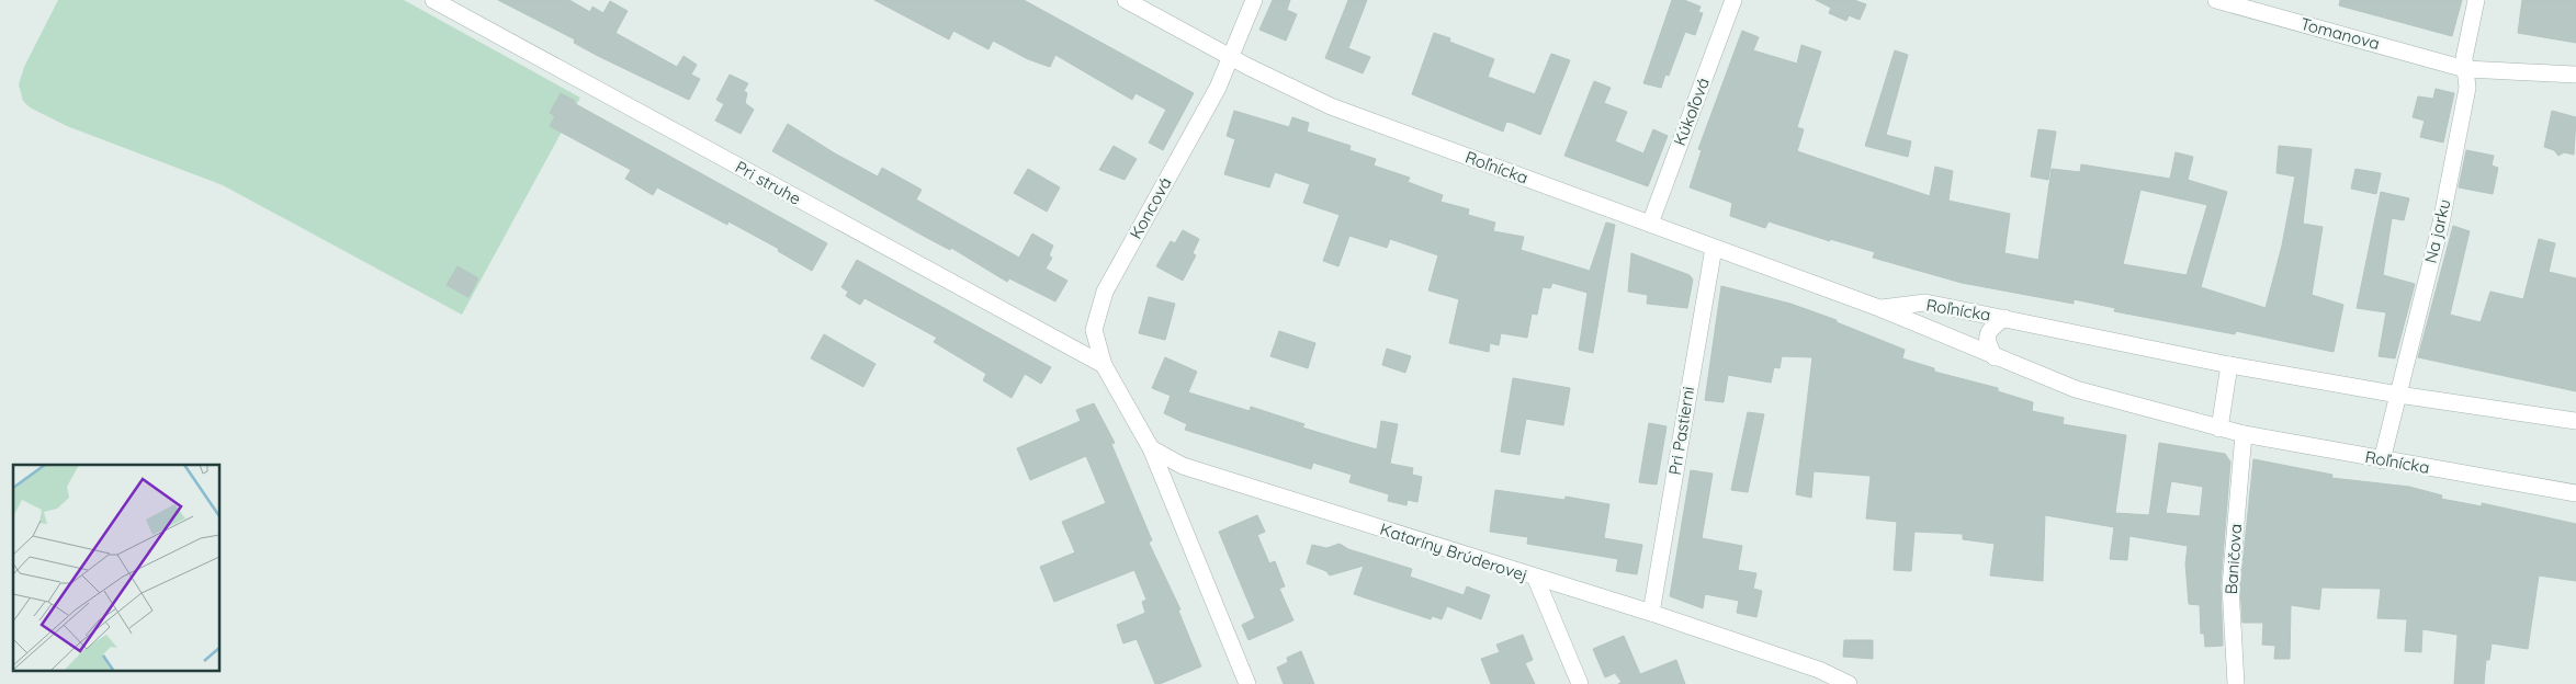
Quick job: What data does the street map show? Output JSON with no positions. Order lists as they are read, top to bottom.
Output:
{
  "streets": {
    "street": [
      "Tomanova",
      "Kúkoľová",
      "Roľnícka",
      "Pri struhe",
      "Koncová",
      "Na jarku",
      "Pri Pastierni",
      "Kataríny Brúderovej",
      "Baničova"
    ]
  },
  "crossings": [
    ["Tomanova", "Na jarku"],
    ["Kúkoľová", "Roľnícka"],
    ["Roľnícka", "Koncová"],
    ["Roľnícka", "Na jarku"],
    ["Roľnícka", "Pri Pastierni"],
    ["Roľnícka", "Baničova"],
    ["Pri struhe", "Koncová"],
    ["Pri Pastierni", "Kataríny Brúderovej"]
  ]
}
